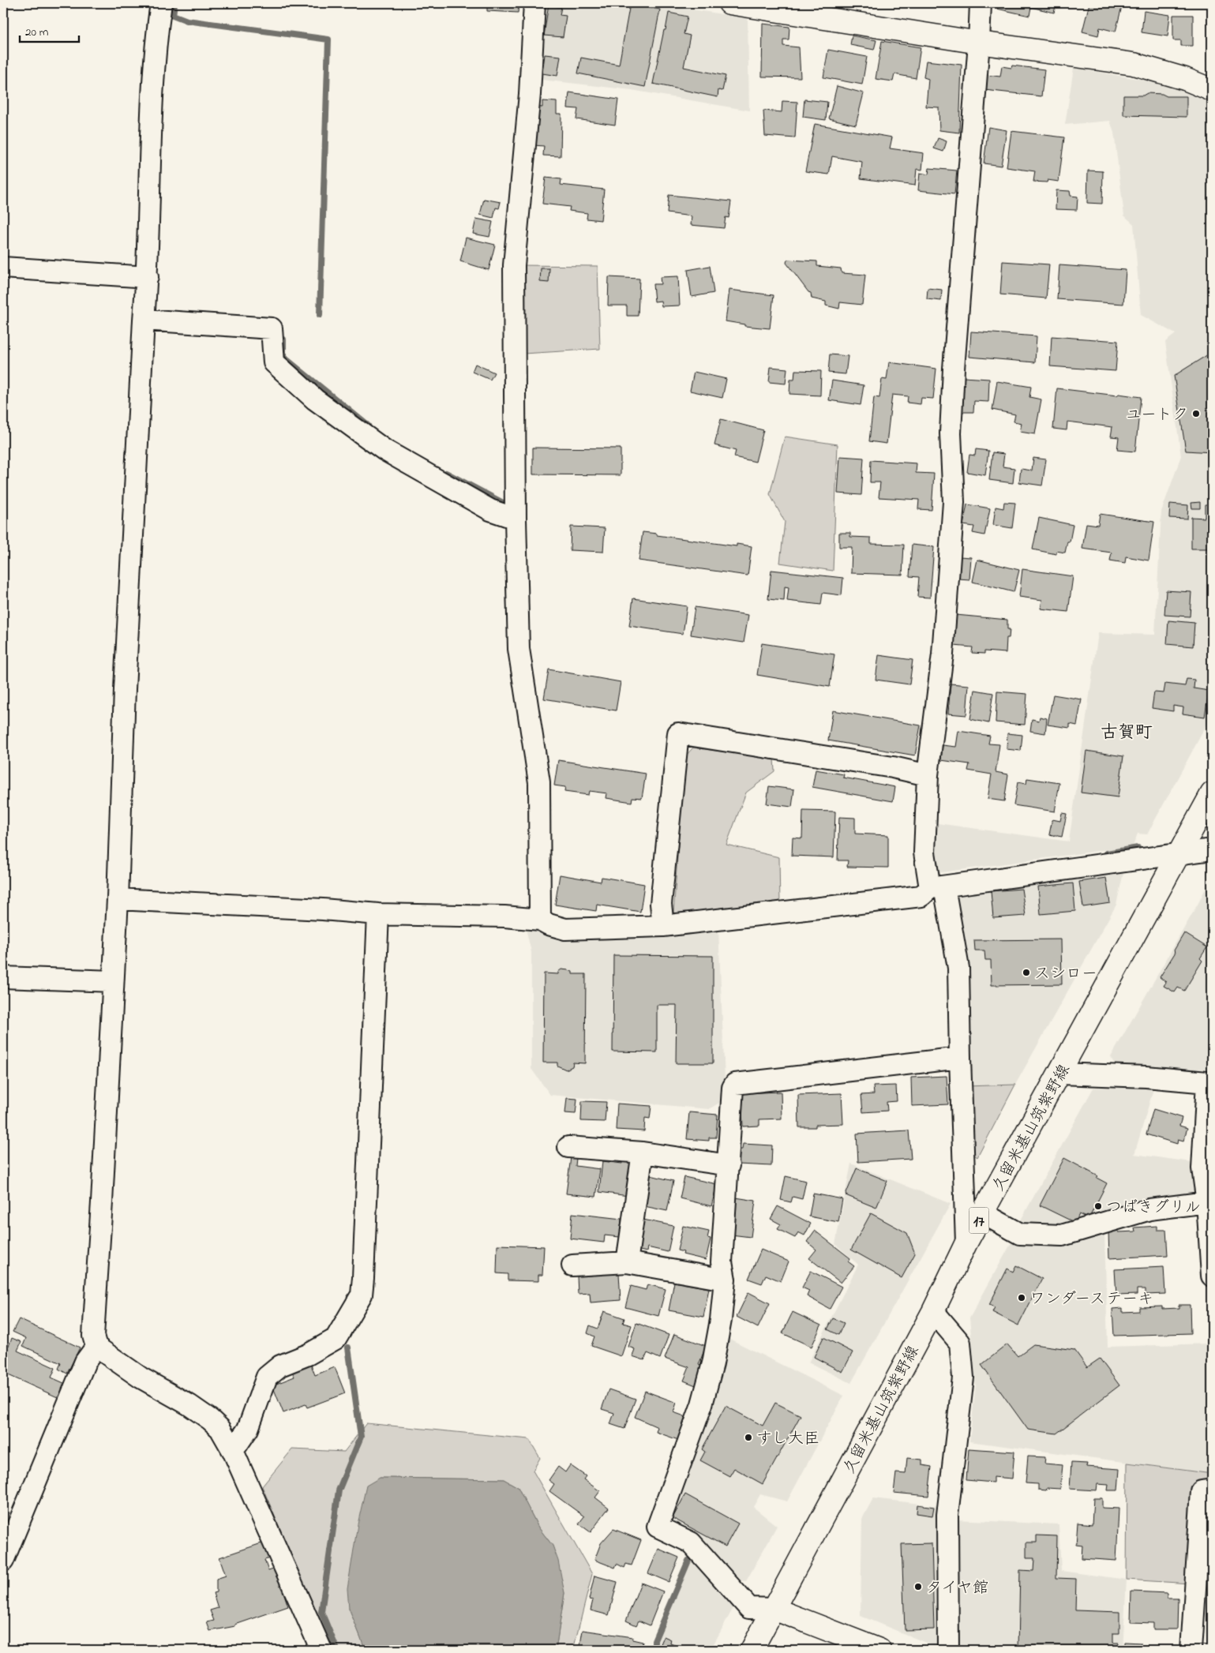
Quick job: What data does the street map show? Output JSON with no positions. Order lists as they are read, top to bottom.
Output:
{
  "streets": {
    "main road": ["久留米基山筑紫野線", "17"]
  },
  "districts": ["古賀町"],
  "places": [
    "ユートク",
    "スシロー",
    "つばきグリル",
    "ワンダーステーキ",
    "すし大臣",
    "タイヤ館"
  ],
  "scale_bar": "20 m"
}
